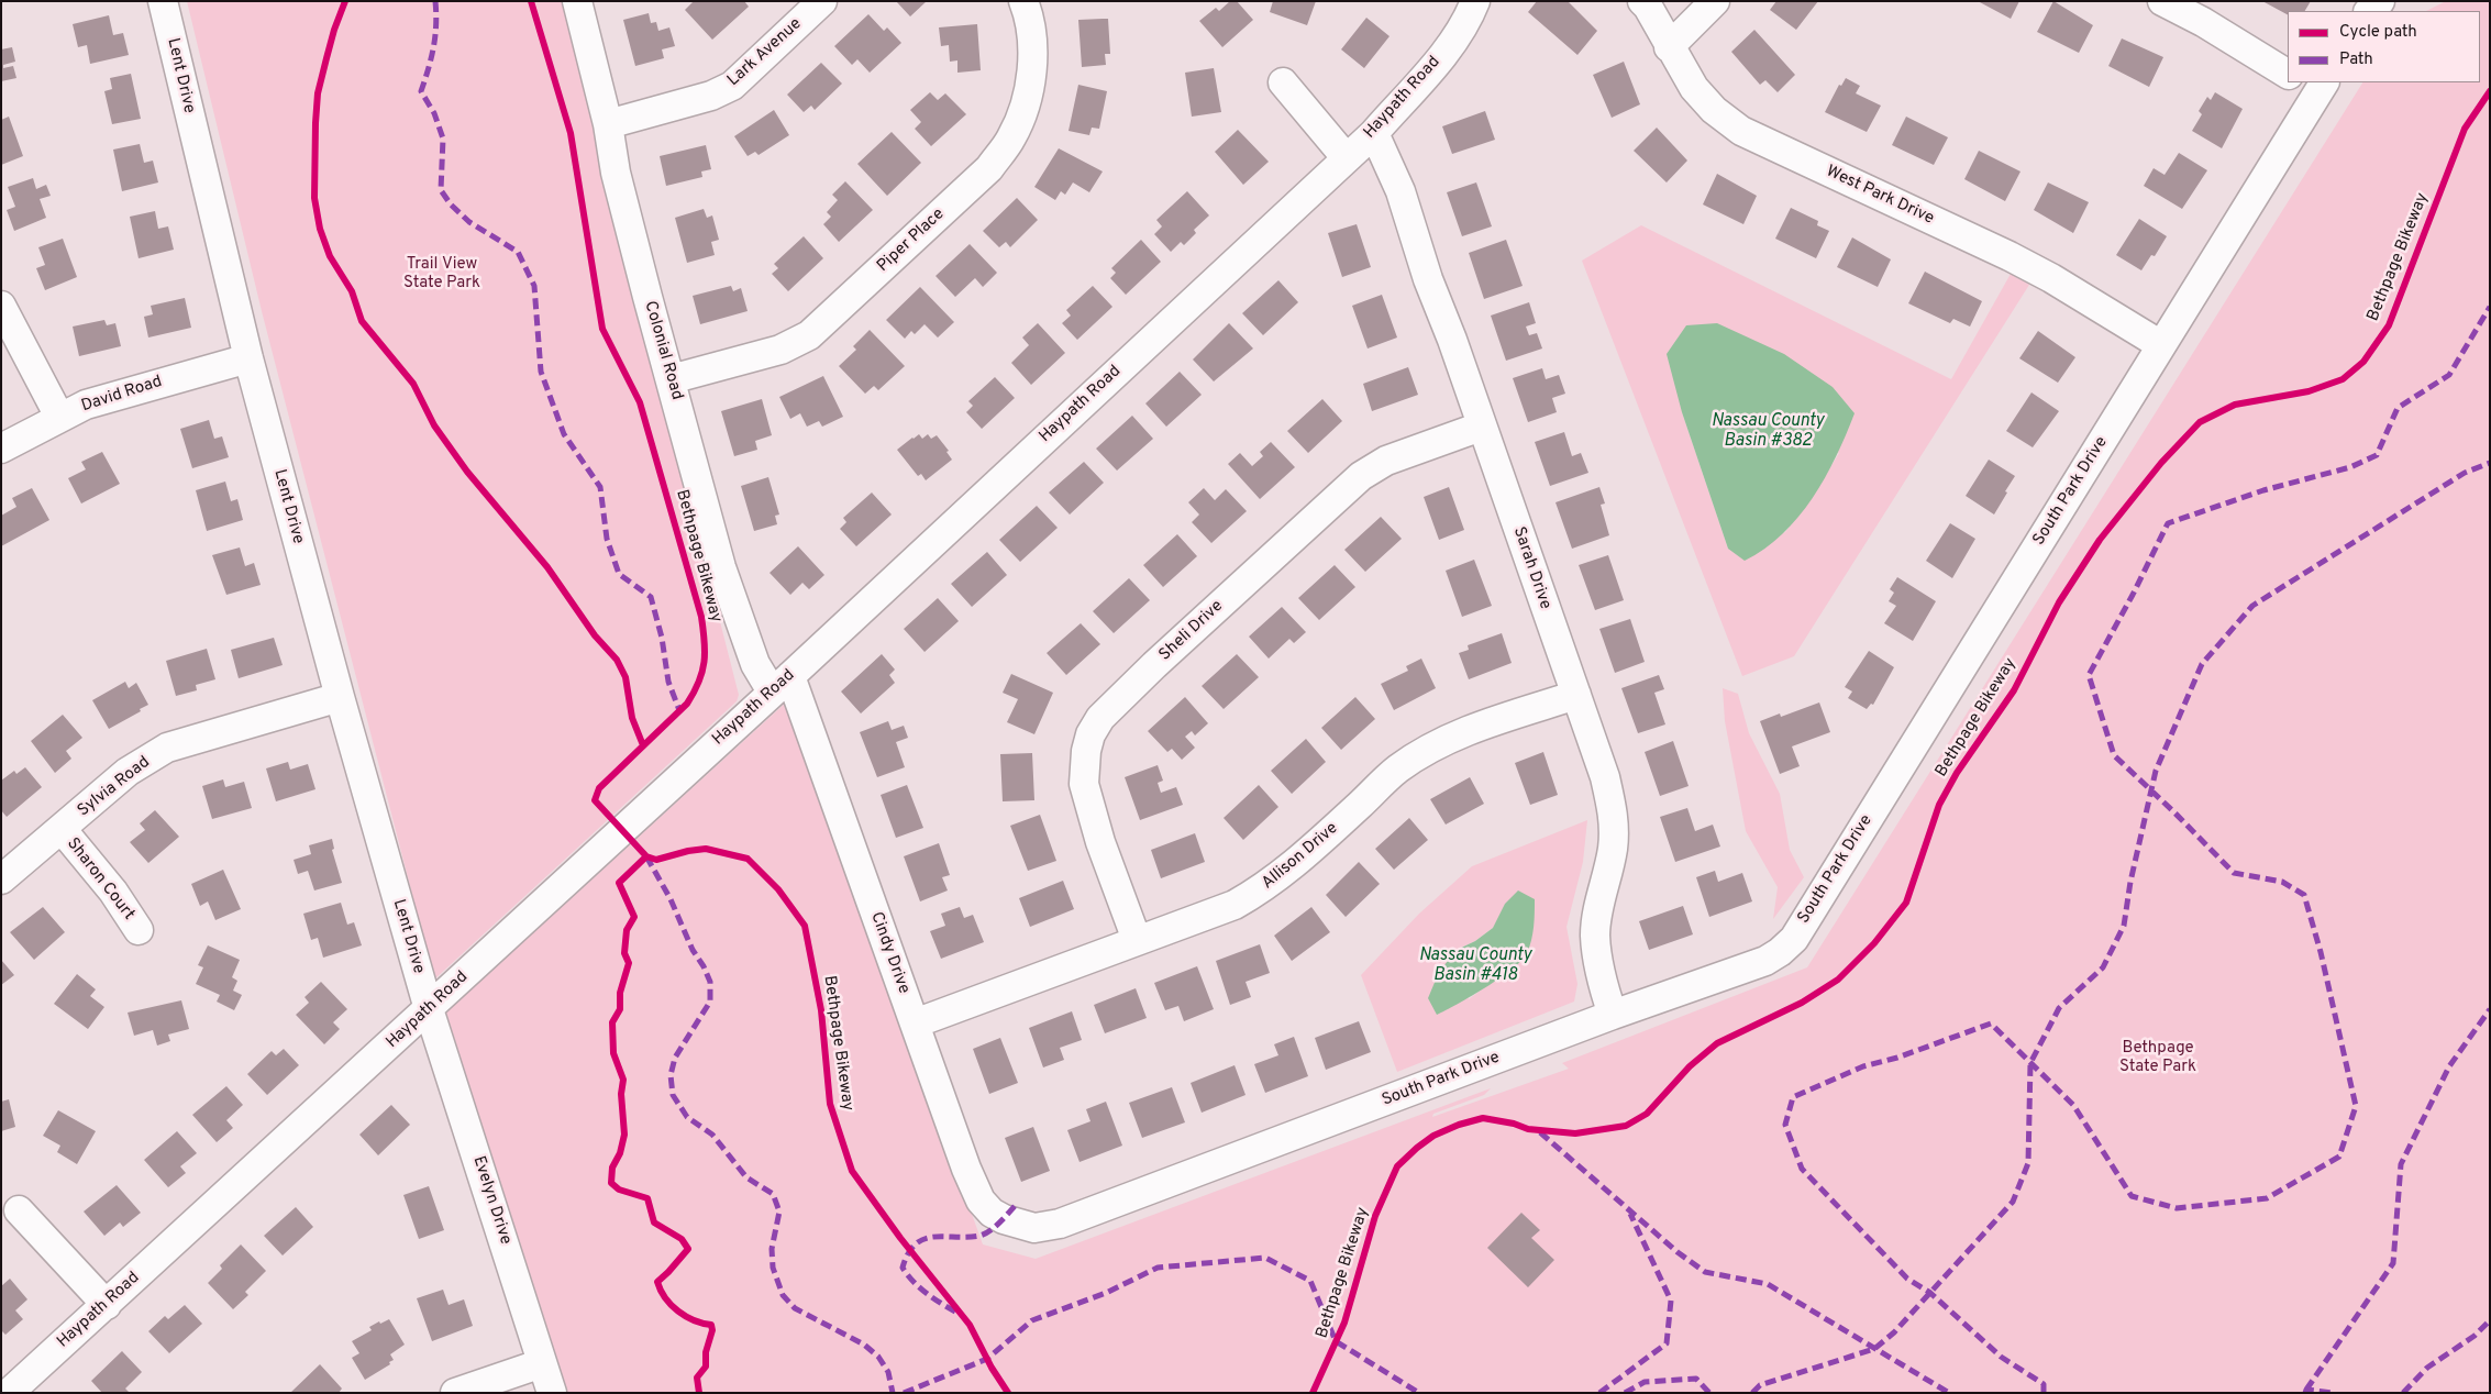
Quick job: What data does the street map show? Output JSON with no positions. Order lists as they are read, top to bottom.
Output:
{
  "streets": {
    "street": [
      "Lark Avenue",
      "Lent Drive",
      "Haypath Road",
      "West Park Drive",
      "Piper Place",
      "Colonial Road",
      "David Road",
      "South Park Drive",
      "Sarah Drive",
      "Sheli Drive",
      "Sylvia Road",
      "Allison Drive",
      "Sharon Court",
      "Cindy Drive",
      "Evelyn Drive"
    ],
    "cycle path": ["Bethpage Bikeway"]
  },
  "crossings": [
    ["Lark Avenue", "Colonial Road"],
    ["Lent Drive", "Haypath Road"],
    ["Lent Drive", "David Road"],
    ["Lent Drive", "Sylvia Road"],
    ["Lent Drive", "Evelyn Drive"],
    ["Haypath Road", "Colonial Road"],
    ["Haypath Road", "Sarah Drive"],
    ["Haypath Road", "Cindy Drive"],
    ["Haypath Road", "Evelyn Drive"],
    ["West Park Drive", "South Park Drive"],
    ["Piper Place", "Colonial Road"],
    ["Colonial Road", "Cindy Drive"],
    ["South Park Drive", "Sarah Drive"],
    ["South Park Drive", "Cindy Drive"],
    ["Sarah Drive", "Sheli Drive"],
    ["Sarah Drive", "Allison Drive"],
    ["Sheli Drive", "Allison Drive"],
    ["Sylvia Road", "Sharon Court"],
    ["Allison Drive", "Cindy Drive"]
  ],
  "water": ["Nassau County Basin #382", "Nassau County Basin #418"],
  "parks": ["Trail View State Park", "Bethpage State Park"],
  "legend": ["Cycle path", "Path"]
}
